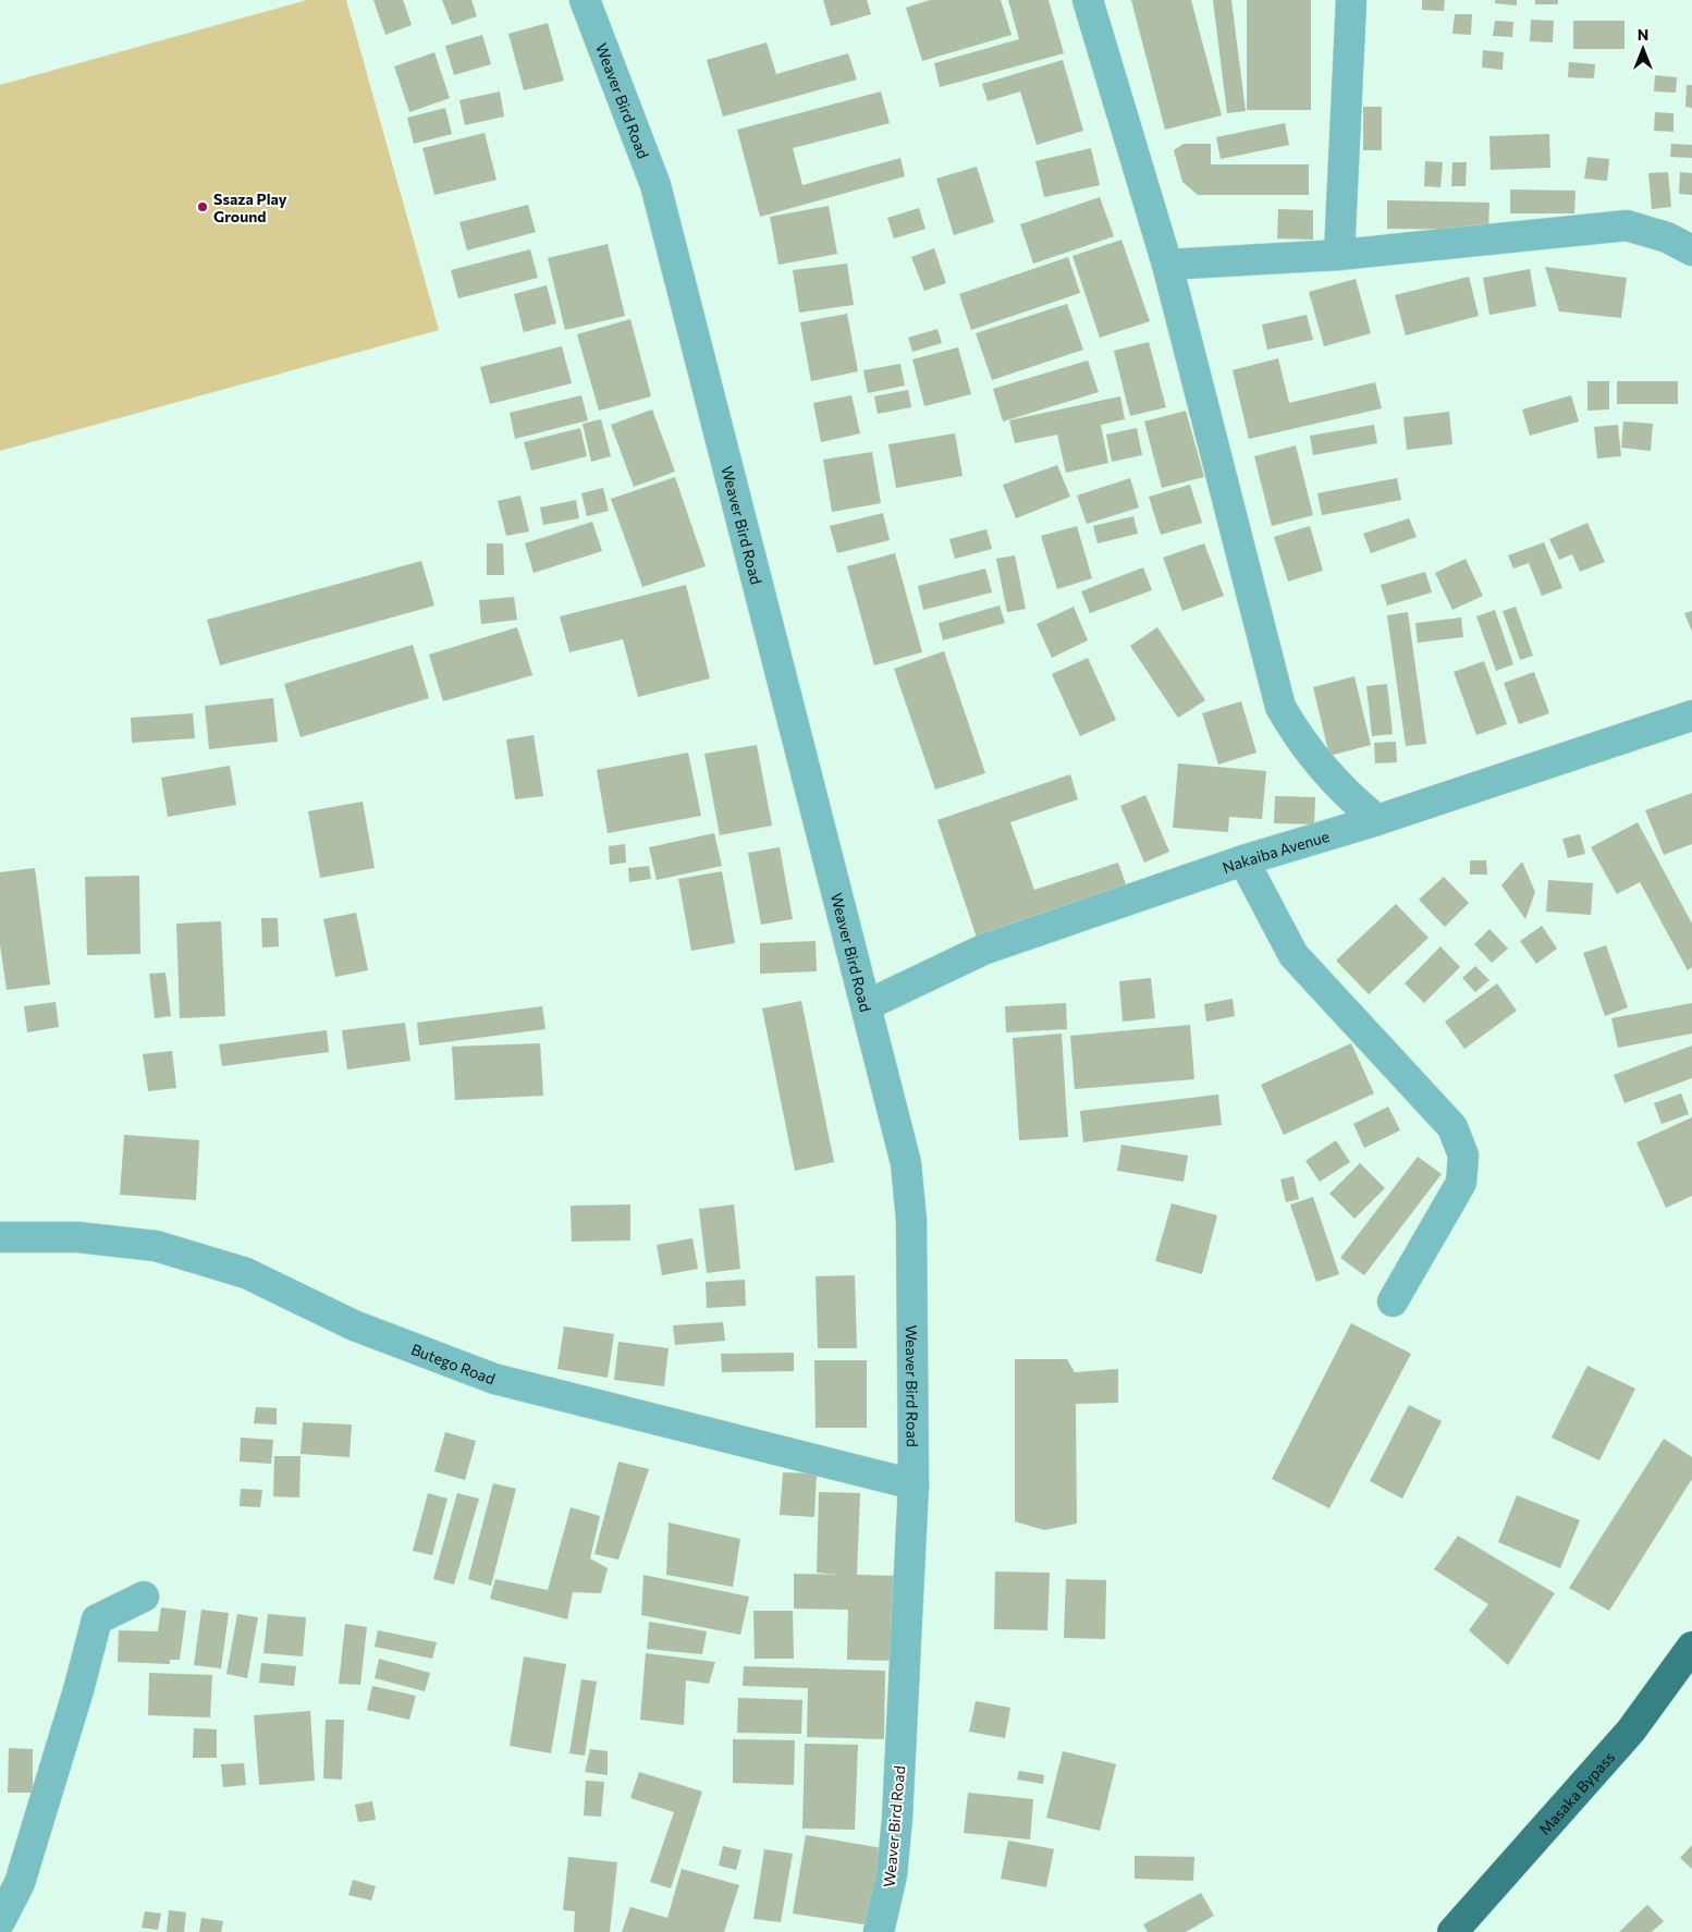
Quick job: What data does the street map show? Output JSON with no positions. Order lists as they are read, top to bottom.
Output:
{
  "streets": {
    "highway": ["Masaka Bypass"],
    "street": ["Weaver Bird Road", "Nakaiba Avenue", "Butego Road"]
  },
  "crossings": [
    ["Weaver Bird Road", "Nakaiba Avenue"],
    ["Weaver Bird Road", "Butego Road"]
  ],
  "places": ["Ssaza Play Ground"],
  "north": "top"
}
